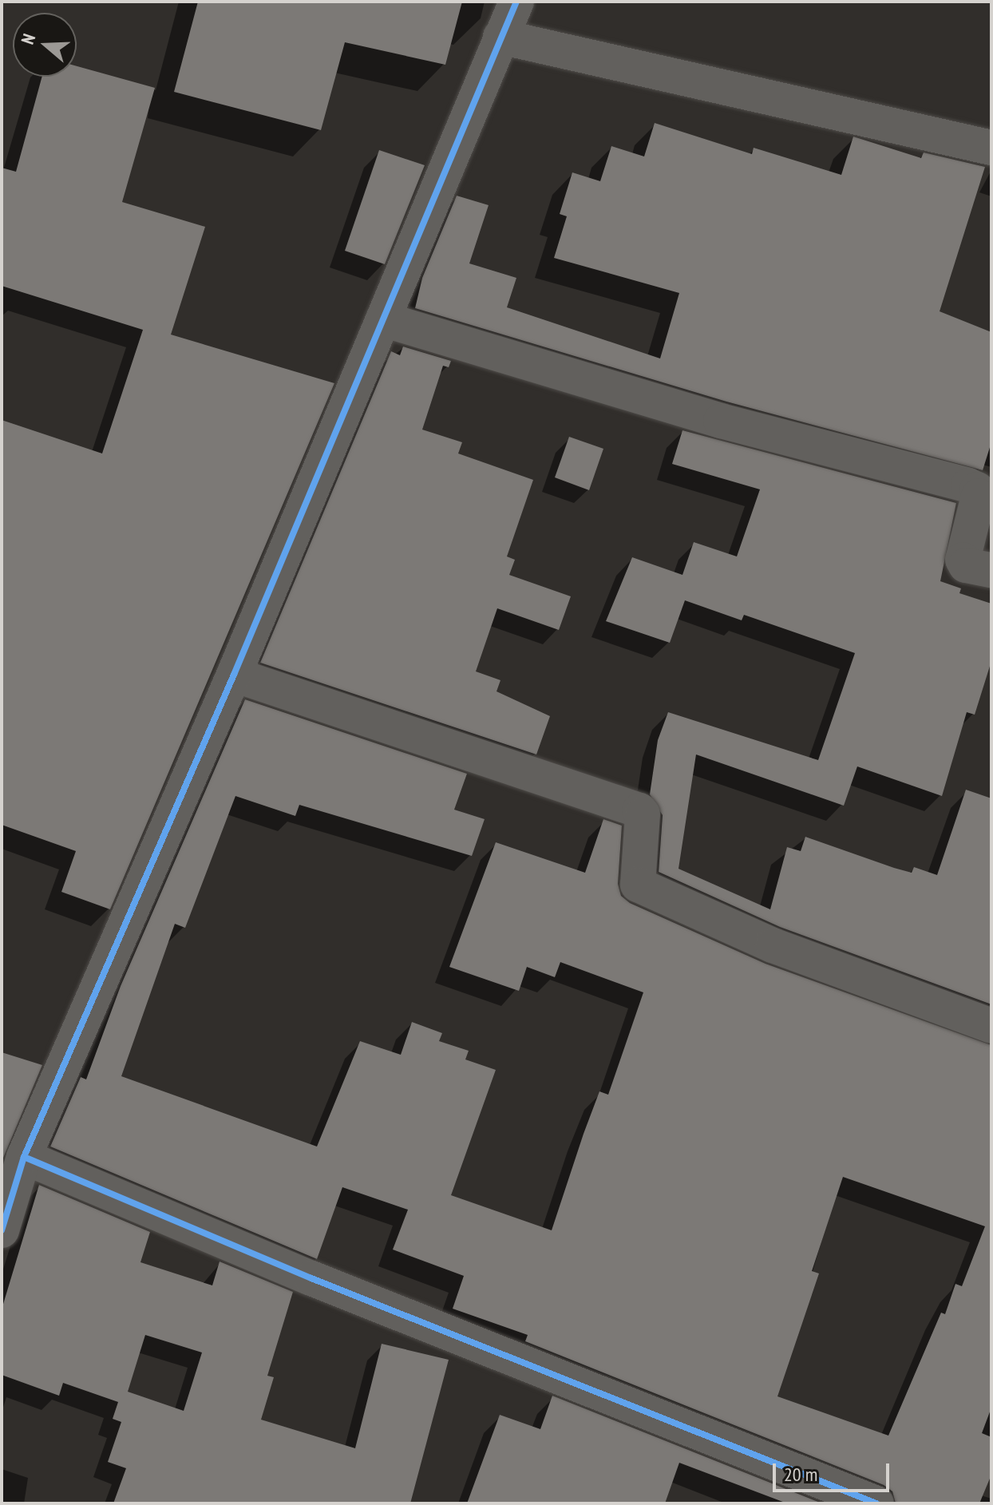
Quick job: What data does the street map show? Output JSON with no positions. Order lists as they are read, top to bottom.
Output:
{
  "scale_bar": "20 m",
  "north": "left"
}
